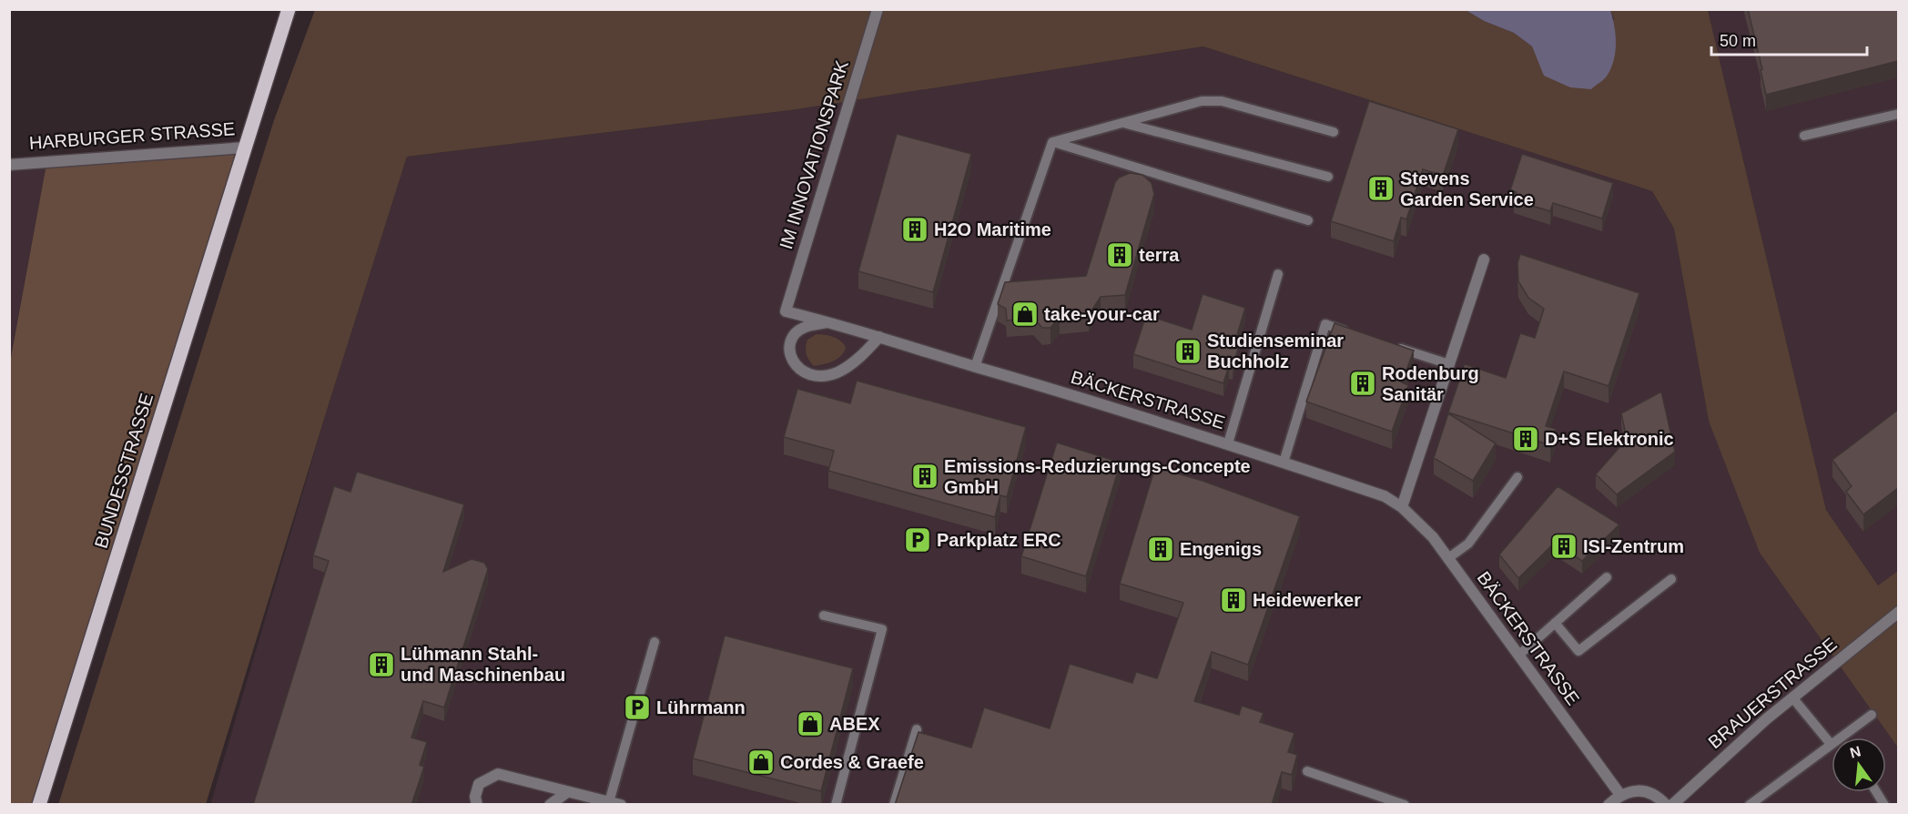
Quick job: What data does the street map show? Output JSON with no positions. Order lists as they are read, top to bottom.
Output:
{
  "streets": {
    "main road": ["HARBURGER STRASSE", "BUNDESSTRASSE"],
    "street": ["IM INNOVATIONSPARK", "BÄCKERSTRASSE", "BRAUERSTRASSE"]
  },
  "crossings": [
    ["HARBURGER STRASSE", "BUNDESSTRASSE"],
    ["IM INNOVATIONSPARK", "BÄCKERSTRASSE"]
  ],
  "places": {
    "building": [
      "Stevens Garden Service",
      "H2O Maritime",
      "terra",
      "Studienseminar Buchholz",
      "Rodenburg Sanitär",
      "D+S Elektronic",
      "Emissions-Reduzierungs-Concepte GmbH",
      "ISI-Zentrum",
      "Engenigs",
      "Heidewerker",
      "Lühmann Stahl- und Maschinenbau"
    ],
    "shop": ["take-your-car", "ABEX", "Cordes & Graefe"],
    "parking": ["Parkplatz ERC", "Lührmann"]
  },
  "scale_bar": "50 m",
  "north": "top"
}
